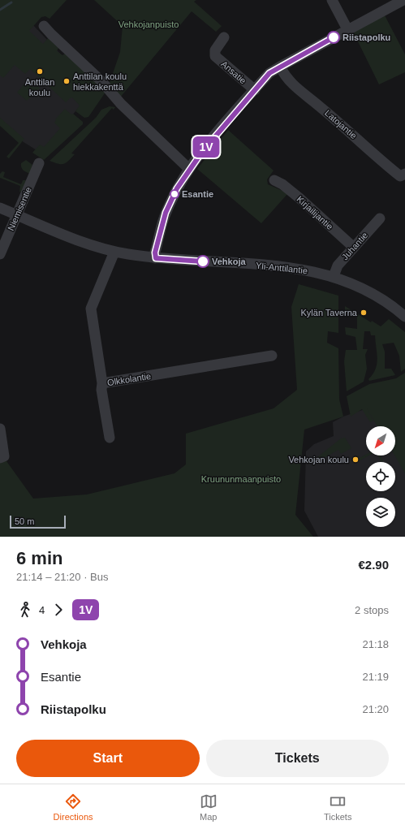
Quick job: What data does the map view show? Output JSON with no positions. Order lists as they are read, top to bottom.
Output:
{
  "streets": {
    "street": [
      "Ansatie",
      "Latojantie",
      "Niemisentie",
      "Kirjailijantie",
      "Juhantie",
      "Yli-Anttilantie",
      "Olkkolantie"
    ]
  },
  "crossings": [
    ["Niemisentie", "Yli-Anttilantie"],
    ["Kirjailijantie", "Juhantie"],
    ["Juhantie", "Yli-Anttilantie"],
    ["Yli-Anttilantie", "Olkkolantie"]
  ],
  "parks": ["Vehkojanpuisto", "Kruununmaanpuisto"],
  "places": [
    "Riistapolku",
    "Anttilan koulu",
    "Anttilan koulu hiekkakenttä",
    "Esantie",
    "Vehkoja",
    "Kylän Taverna",
    "Vehkojan koulu"
  ],
  "lines": ["bus line 1V"],
  "scale_bar": "50 m",
  "north": "bottom left",
  "page": {
    "on_map": "1V",
    "scale": "50 m",
    "heading": ["6 min", "21:14 – 21:20 · Bus", "€2.90"],
    "legs": ["4", "1V", "2 stops"],
    "list": [
      {
        "name": "Vehkoja",
        "value": "21:18"
      },
      {
        "name": "Esantie",
        "value": "21:19"
      },
      {
        "name": "Riistapolku",
        "value": "21:20"
      }
    ],
    "buttons": ["Start", "Tickets"],
    "tabs": ["Directions", "Map", "Tickets"]
  }
}
